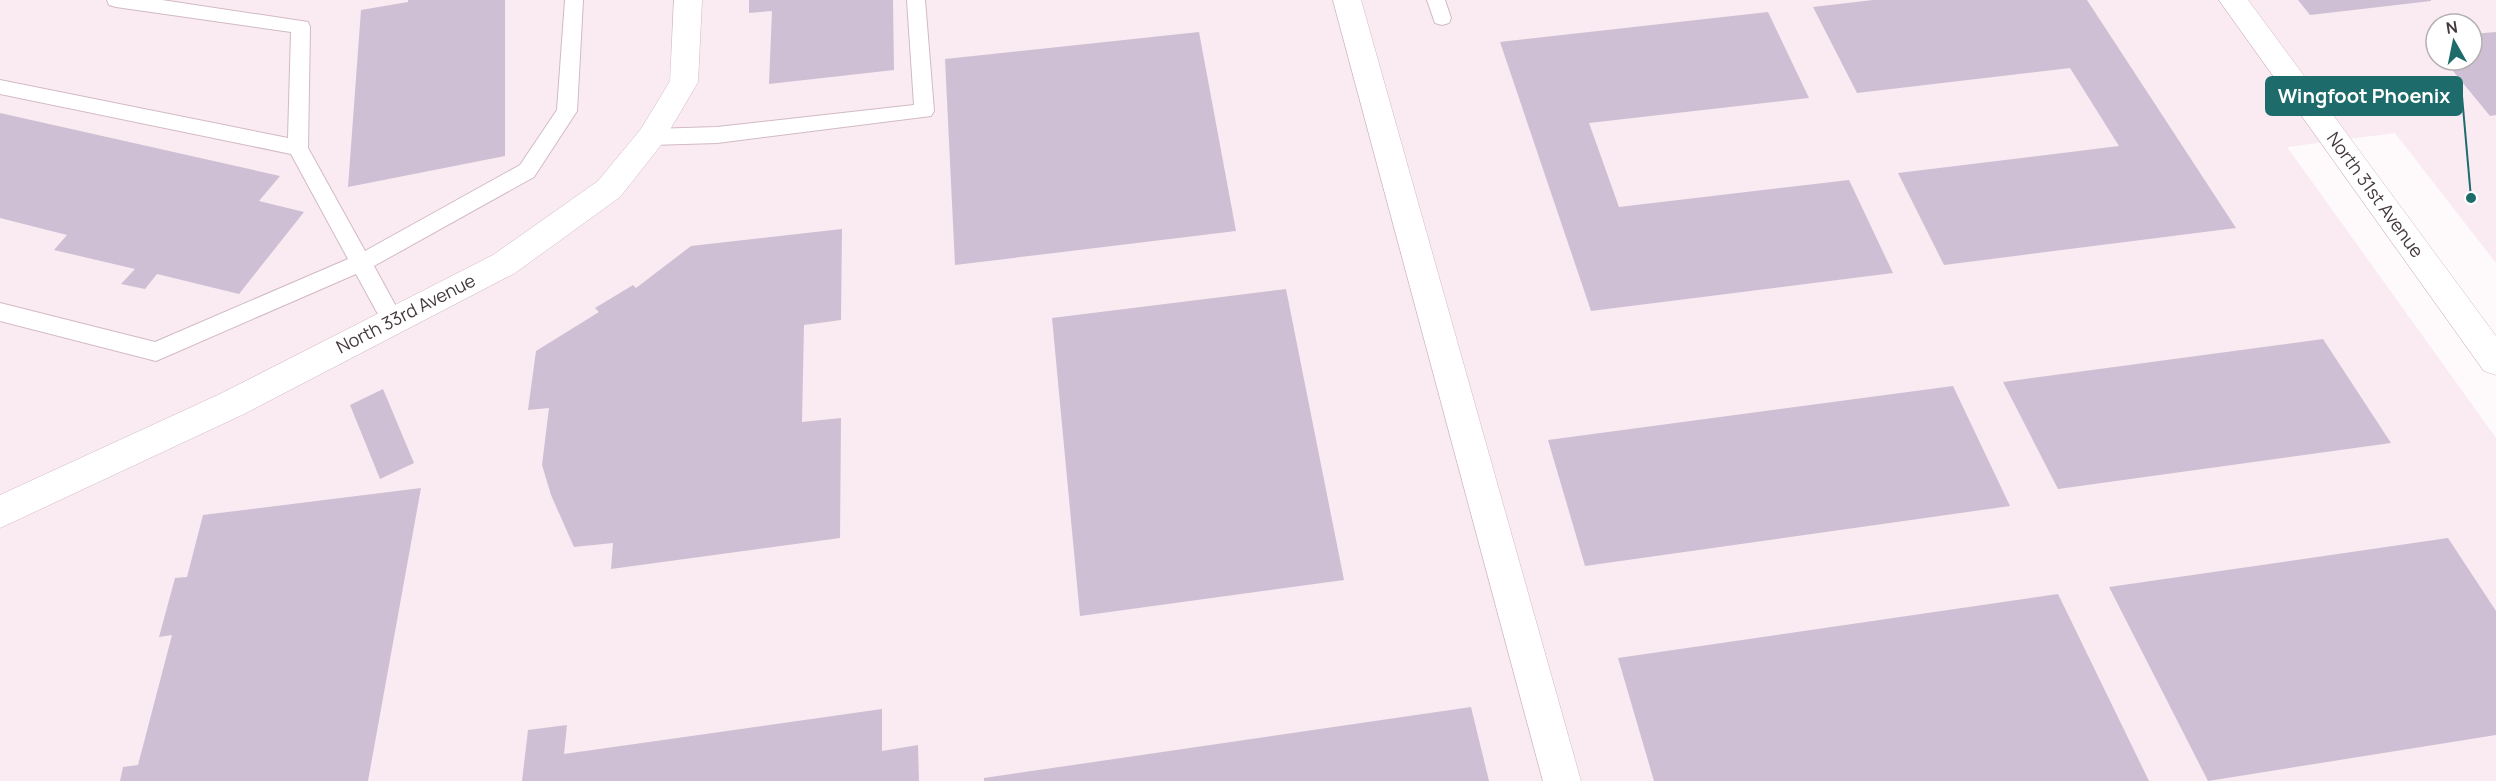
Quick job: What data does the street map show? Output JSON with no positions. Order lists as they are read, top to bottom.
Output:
{
  "streets": {
    "street": ["North 31st Avenue", "North 33rd Avenue"]
  },
  "places": ["Wingfoot Phoenix"],
  "north": "top"
}
